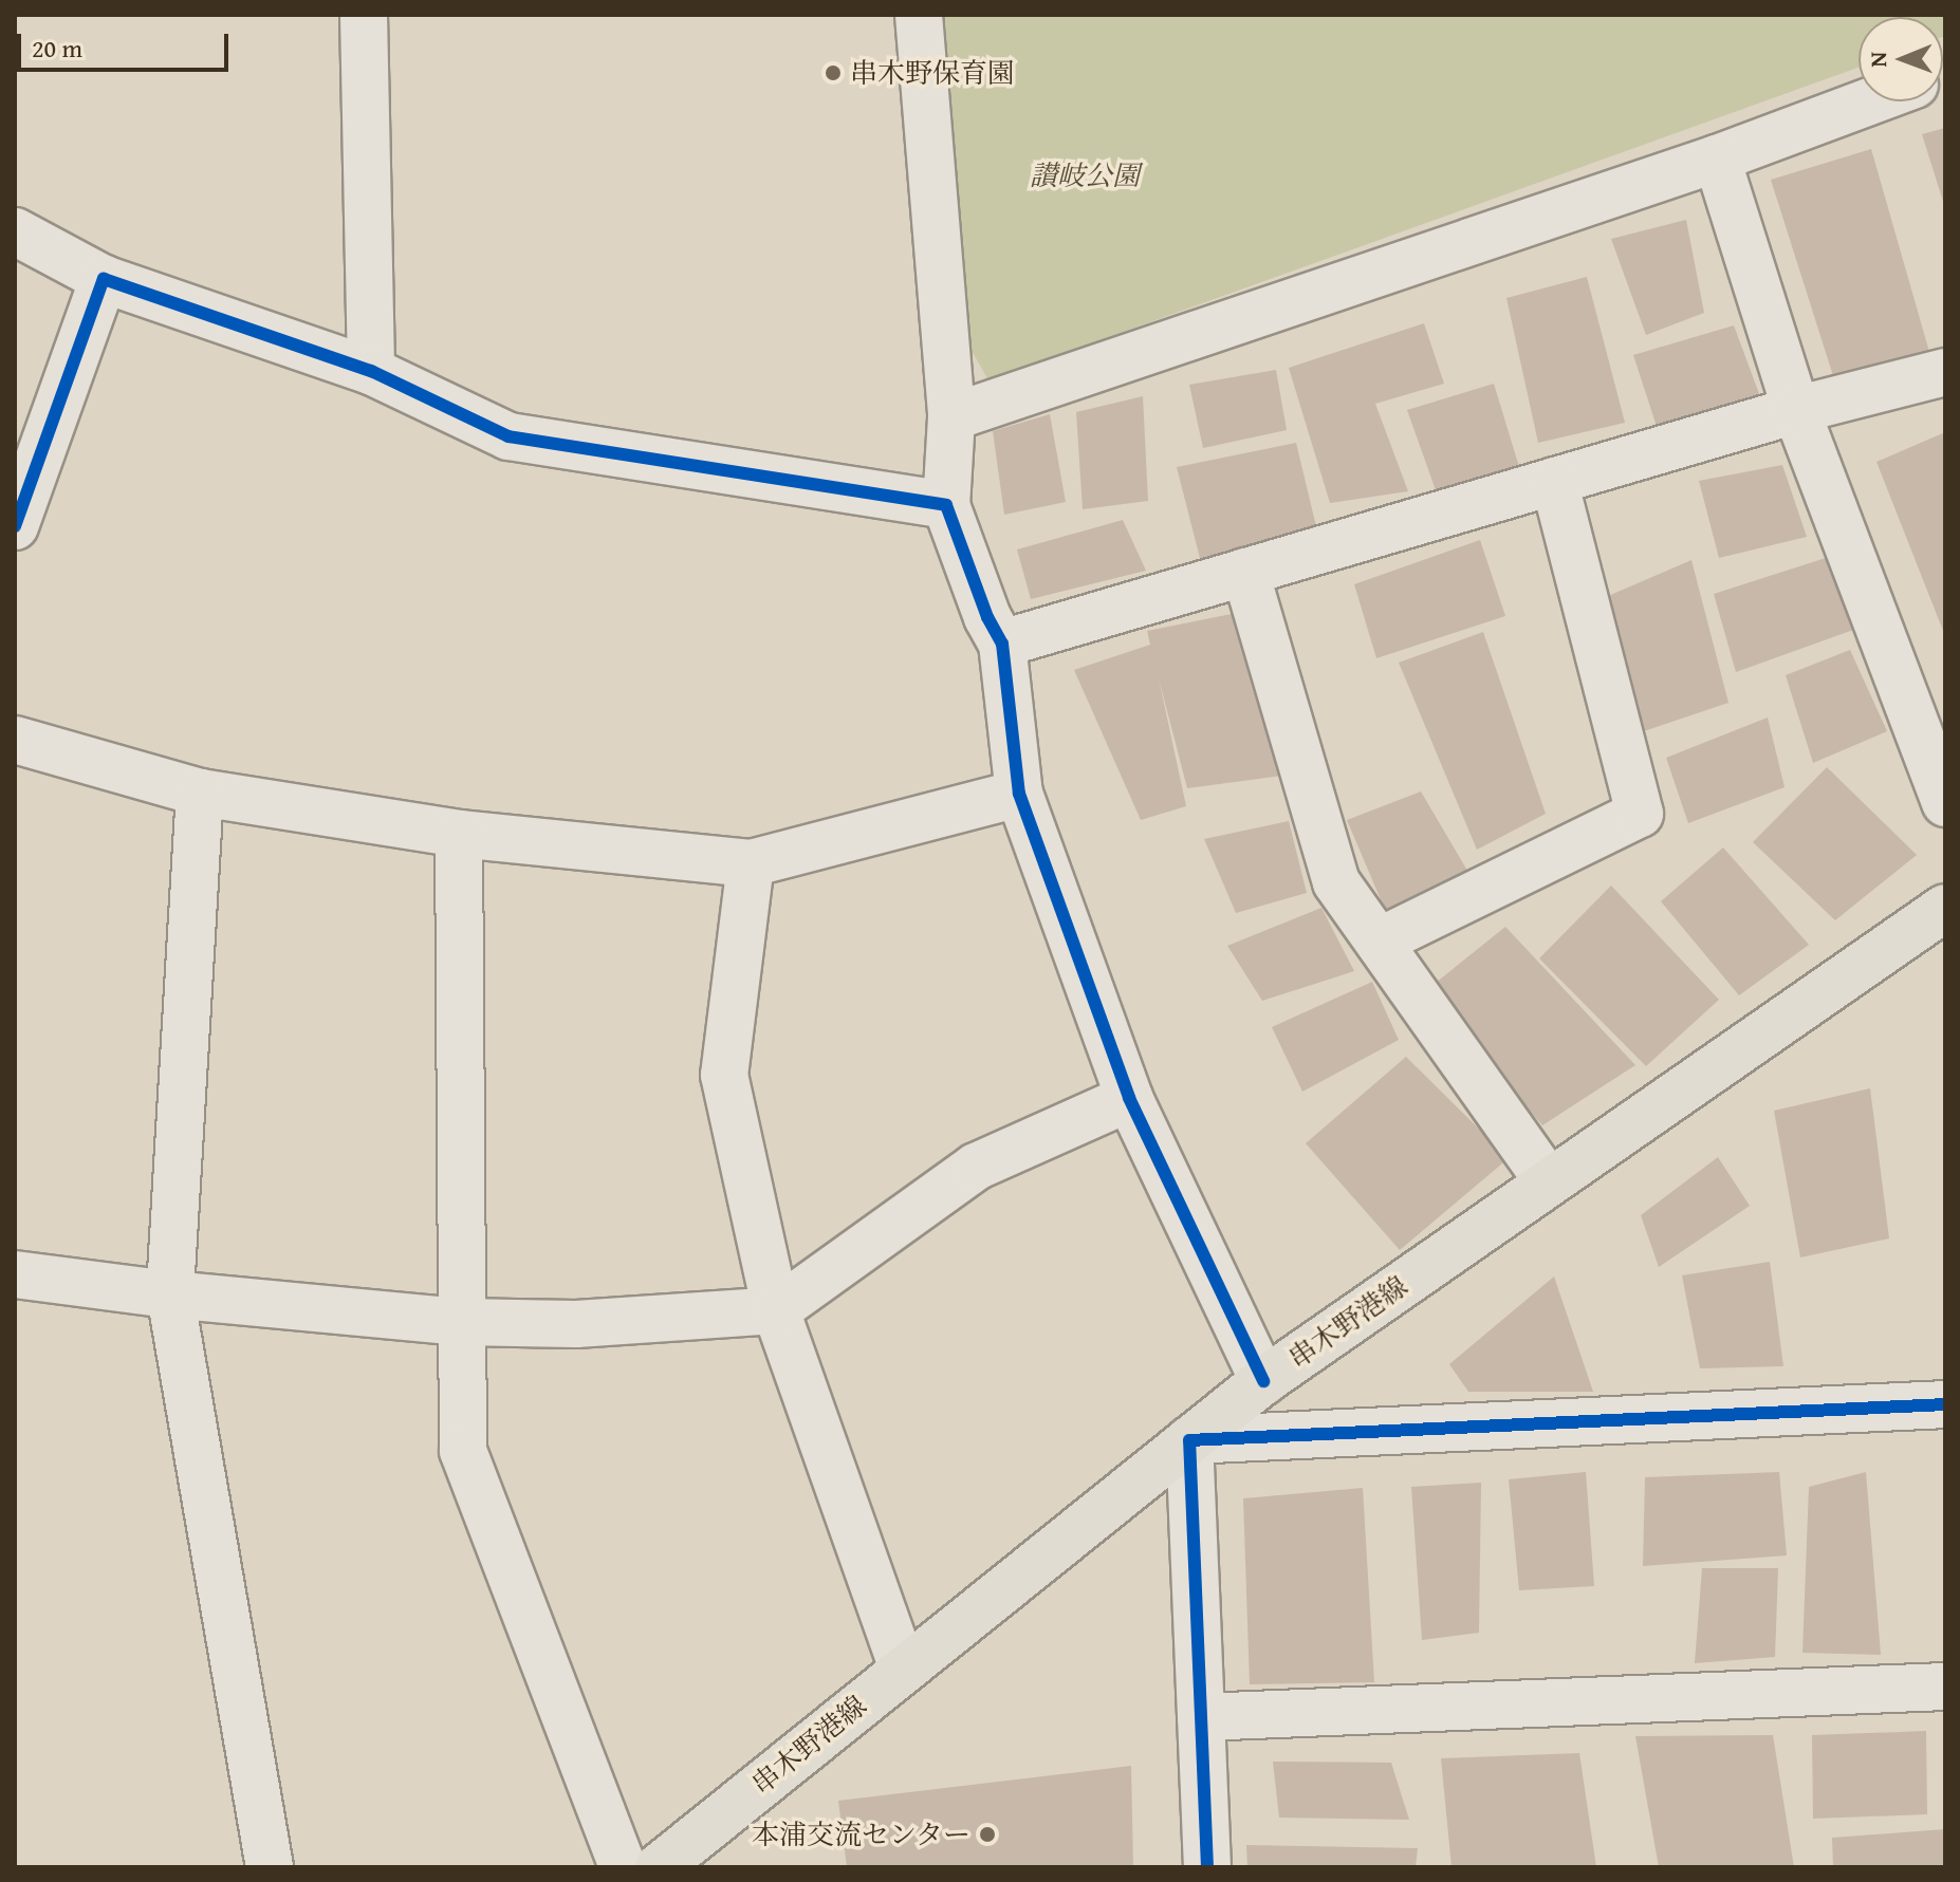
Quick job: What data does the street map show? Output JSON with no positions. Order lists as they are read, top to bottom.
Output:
{
  "streets": {
    "main road": ["串木野港線"]
  },
  "parks": ["讃岐公園"],
  "places": ["串木野保育園", "本浦交流センター"],
  "scale_bar": "20 m",
  "north": "left"
}
